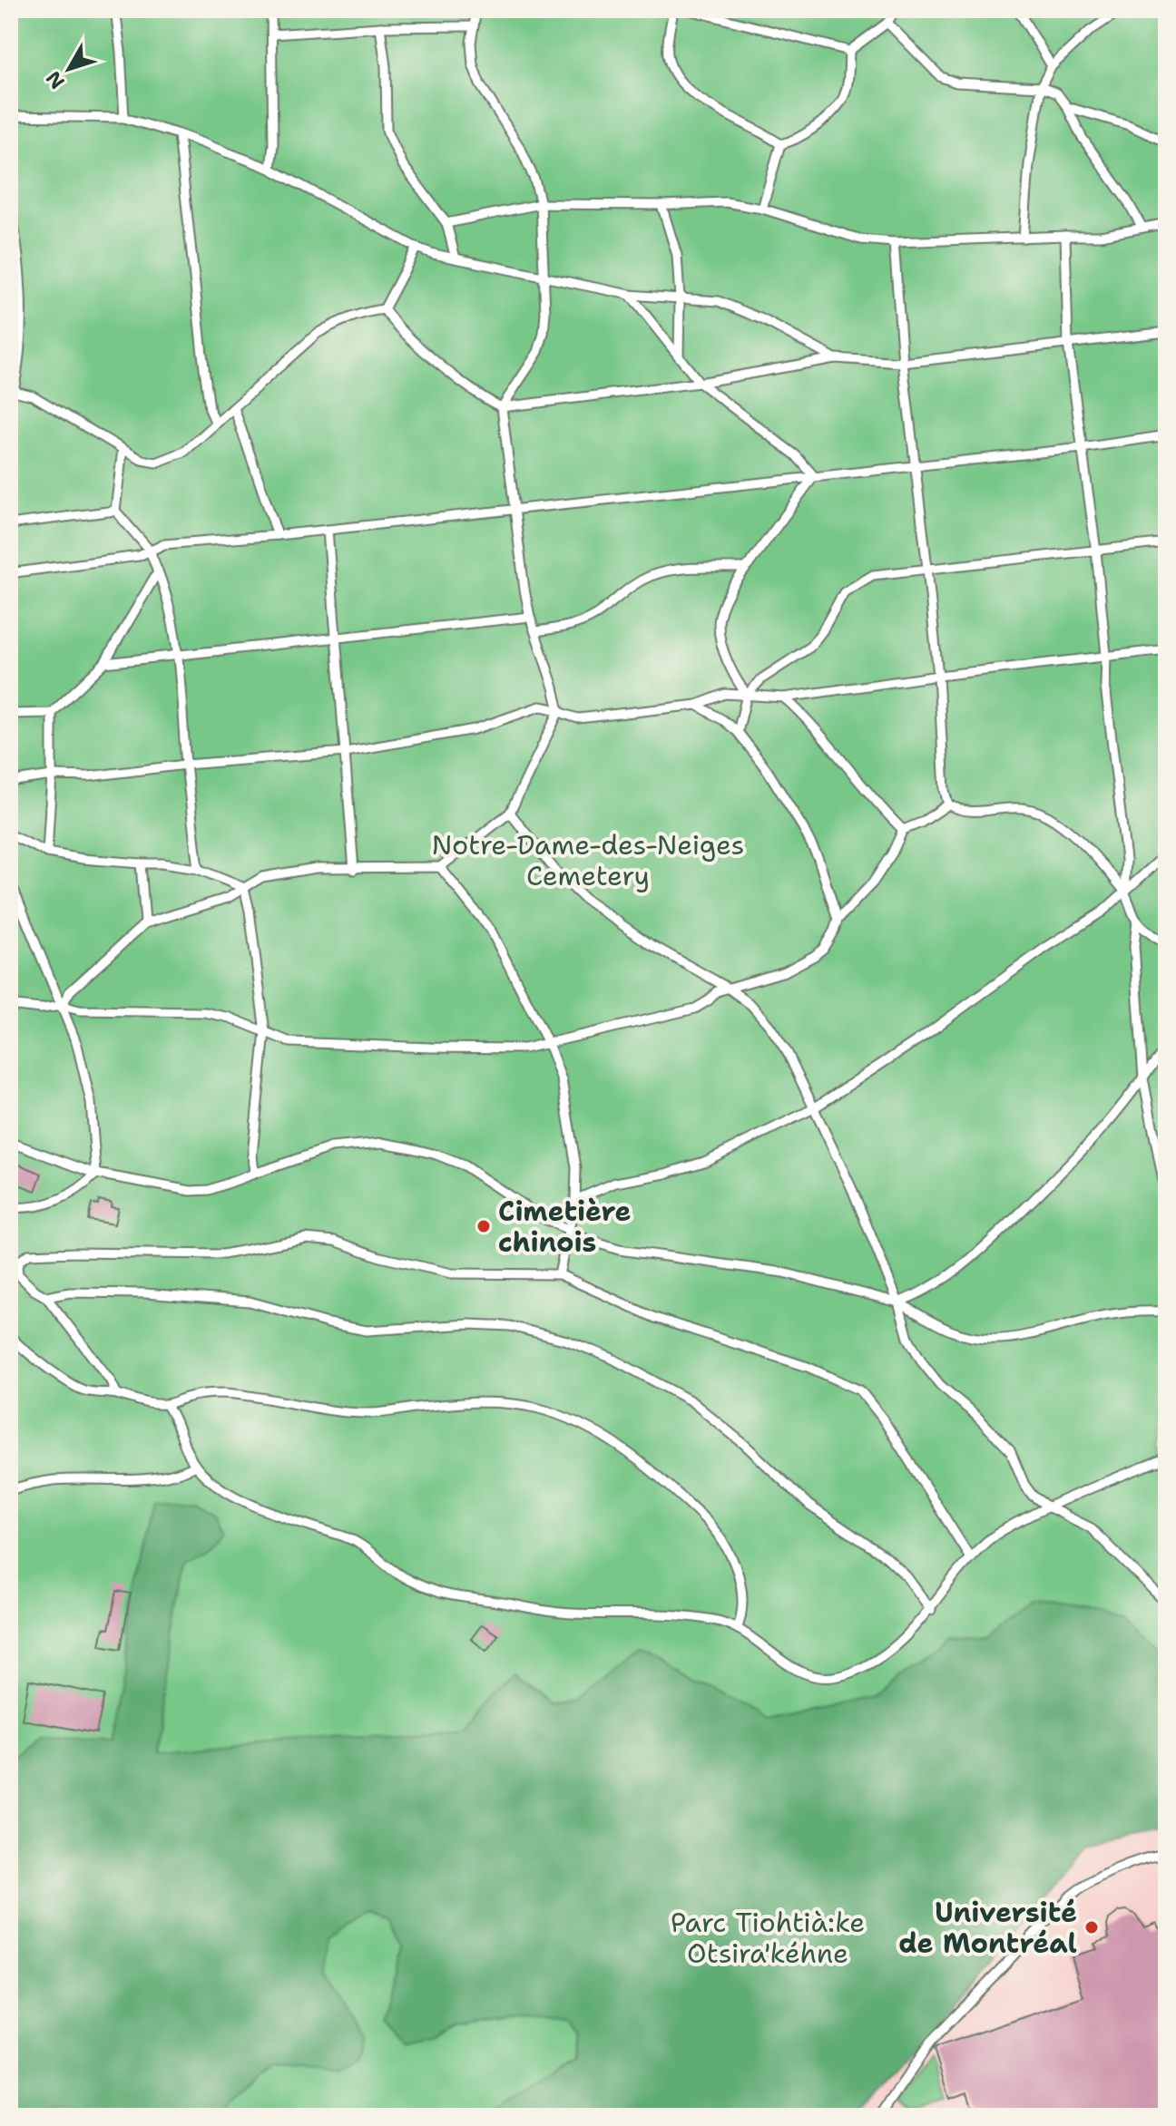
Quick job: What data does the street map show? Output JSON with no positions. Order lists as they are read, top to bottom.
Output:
{
  "parks": ["Notre-Dame-des-Neiges Cemetery", "Parc Tiohtià:ke Otsira'kéhne"],
  "places": ["Cimetière chinois", "Université de Montréal"],
  "north": "bottom left"
}
